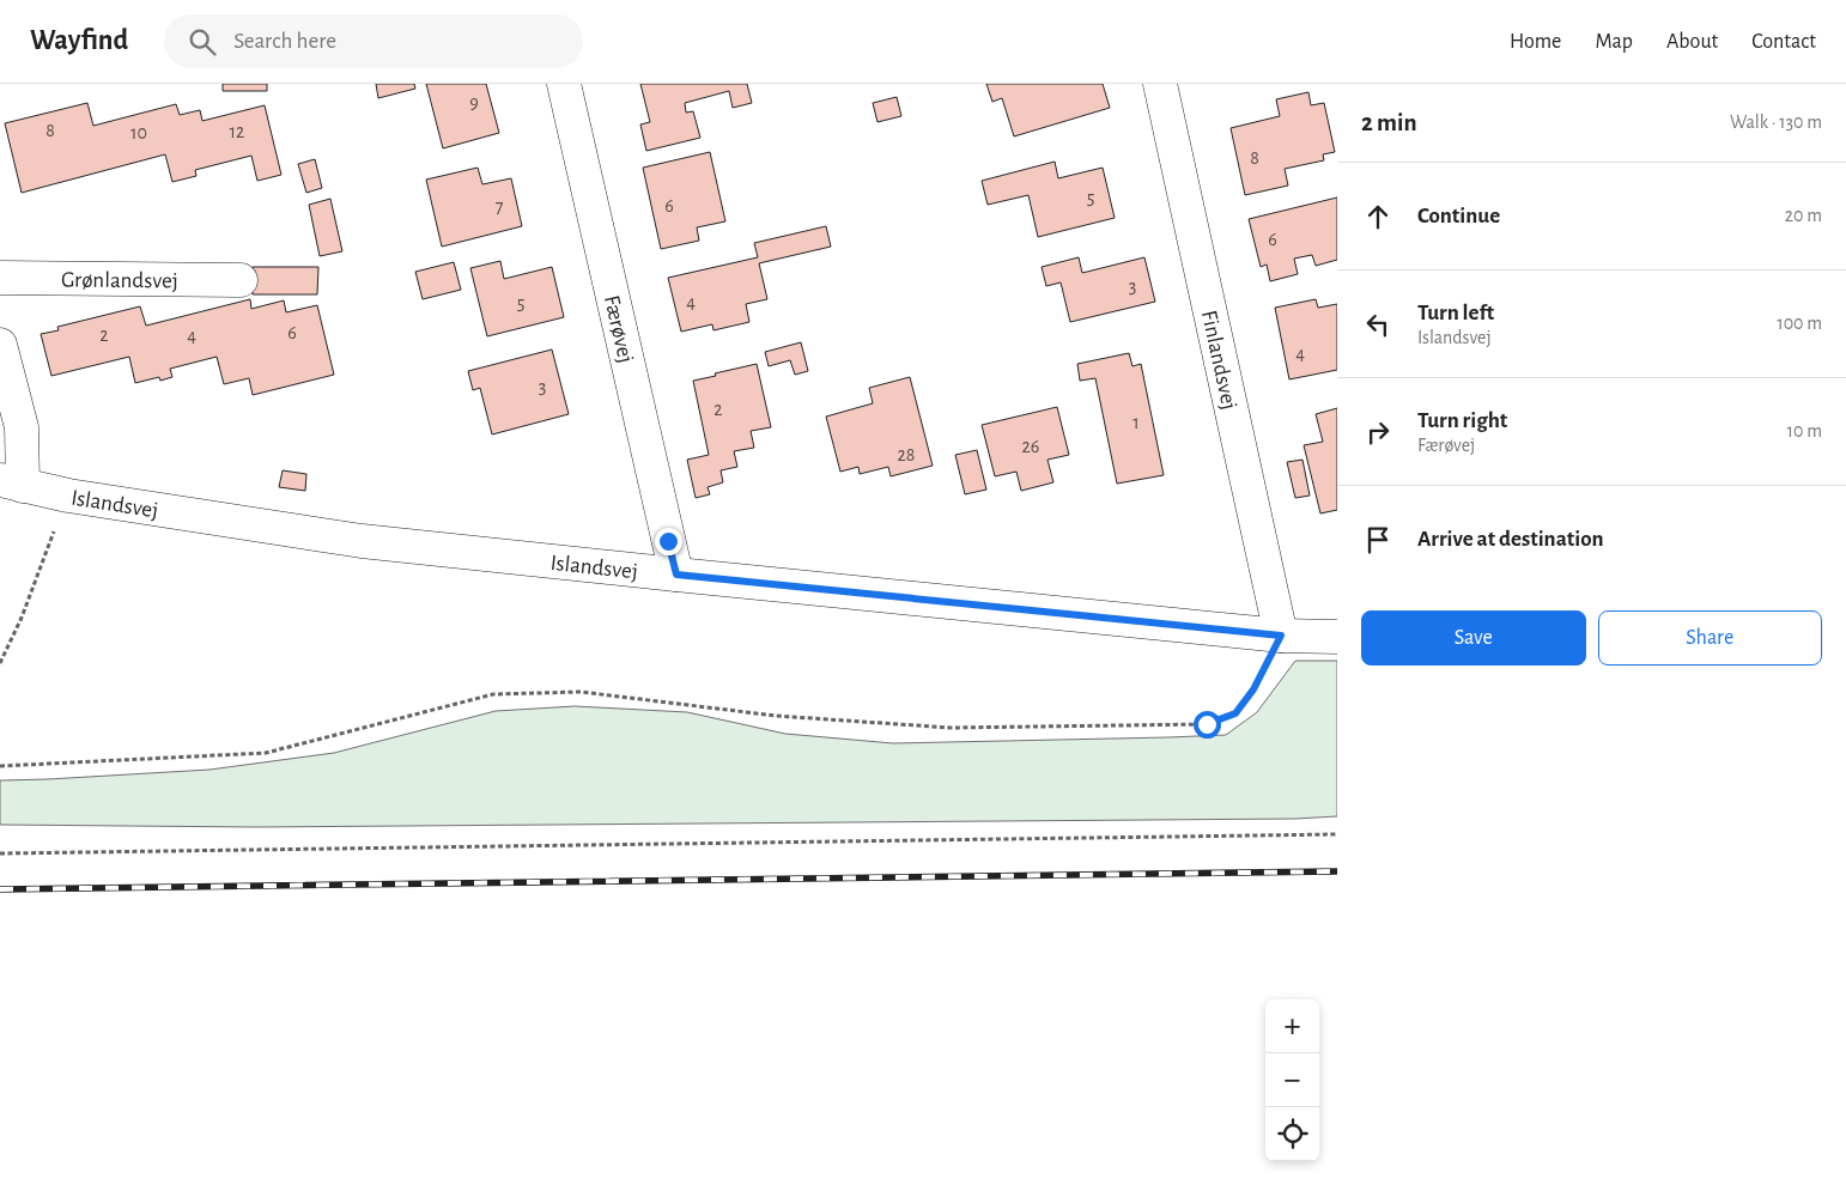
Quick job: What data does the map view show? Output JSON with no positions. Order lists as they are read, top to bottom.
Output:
{
  "streets": {
    "street": [
      "Grønlandsvej",
      "Færøvej",
      "Finlandsvej",
      "Islandsvej"
    ]
  },
  "crossings": [
    ["Færøvej", "Islandsvej"],
    ["Finlandsvej", "Islandsvej"]
  ],
  "house_numbers": [
    "9",
    "8",
    "12",
    "10",
    "8",
    "5",
    "6",
    "7",
    "6",
    "3",
    "4",
    "5",
    "6",
    "2",
    "4",
    "4",
    "3",
    "2",
    "1",
    "26",
    "28"
  ],
  "page": {
    "header": "Wayfind",
    "search": "Search here",
    "nav": [
      "Home",
      "Map",
      "About",
      "Contact"
    ],
    "heading": ["2 min", "Walk · 130 m"],
    "list": [
      ["Continue", "20 m"],
      ["Turn left", "Islandsvej", "100 m"],
      ["Turn right", "Færøvej", "10 m"],
      "Arrive at destination"
    ],
    "buttons": ["Save", "Share"],
    "map_buttons": ["+", "−"]
  }
}
